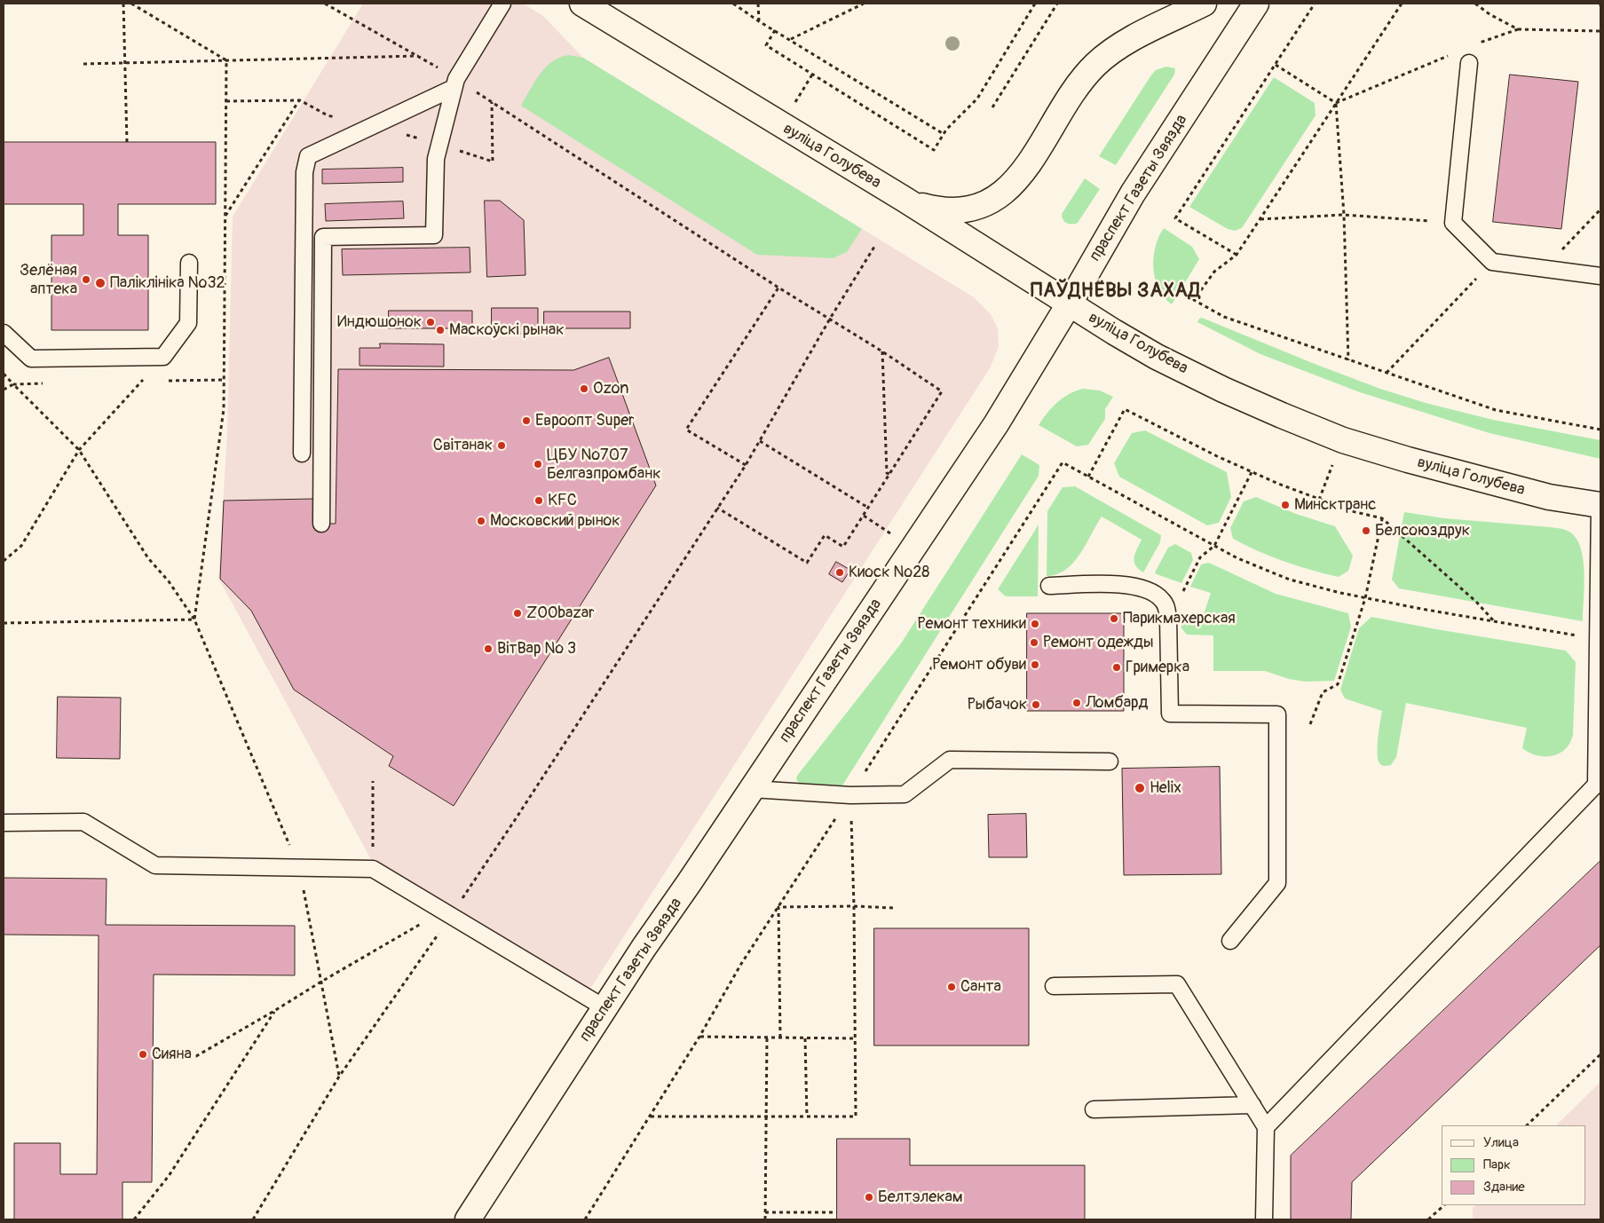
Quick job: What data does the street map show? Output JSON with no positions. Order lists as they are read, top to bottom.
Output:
{
  "streets": {
    "main road": ["вуліца Голубева", "праспект Газеты Звязда"]
  },
  "crossings": [
    ["вуліца Голубева", "праспект Газеты Звязда"]
  ],
  "districts": ["ПАЎДНЁВЫ ЗАХАД"],
  "places": [
    "Зелёная аптека",
    "Паліклініка №32",
    "Индюшонок",
    "Маскоўскі рынак",
    "Ozon",
    "Евроопт Super",
    "Світанак",
    "ЦБУ №707 Белгазпромбанк",
    "KFC",
    "Минсктранс",
    "Московский рынок",
    "Белсоюздрук",
    "Киоск №28",
    "ZOObazar",
    "Парикмахерская",
    "Ремонт техники",
    "Ремонт одежды",
    "ВітВар № 3",
    "Ремонт обуви",
    "Гримерка",
    "Ломбард",
    "Рыбачок",
    "Helix",
    "Санта",
    "Сияна",
    "Белтэлекам"
  ],
  "legend": ["Улица", "Парк", "Здание"]
}
